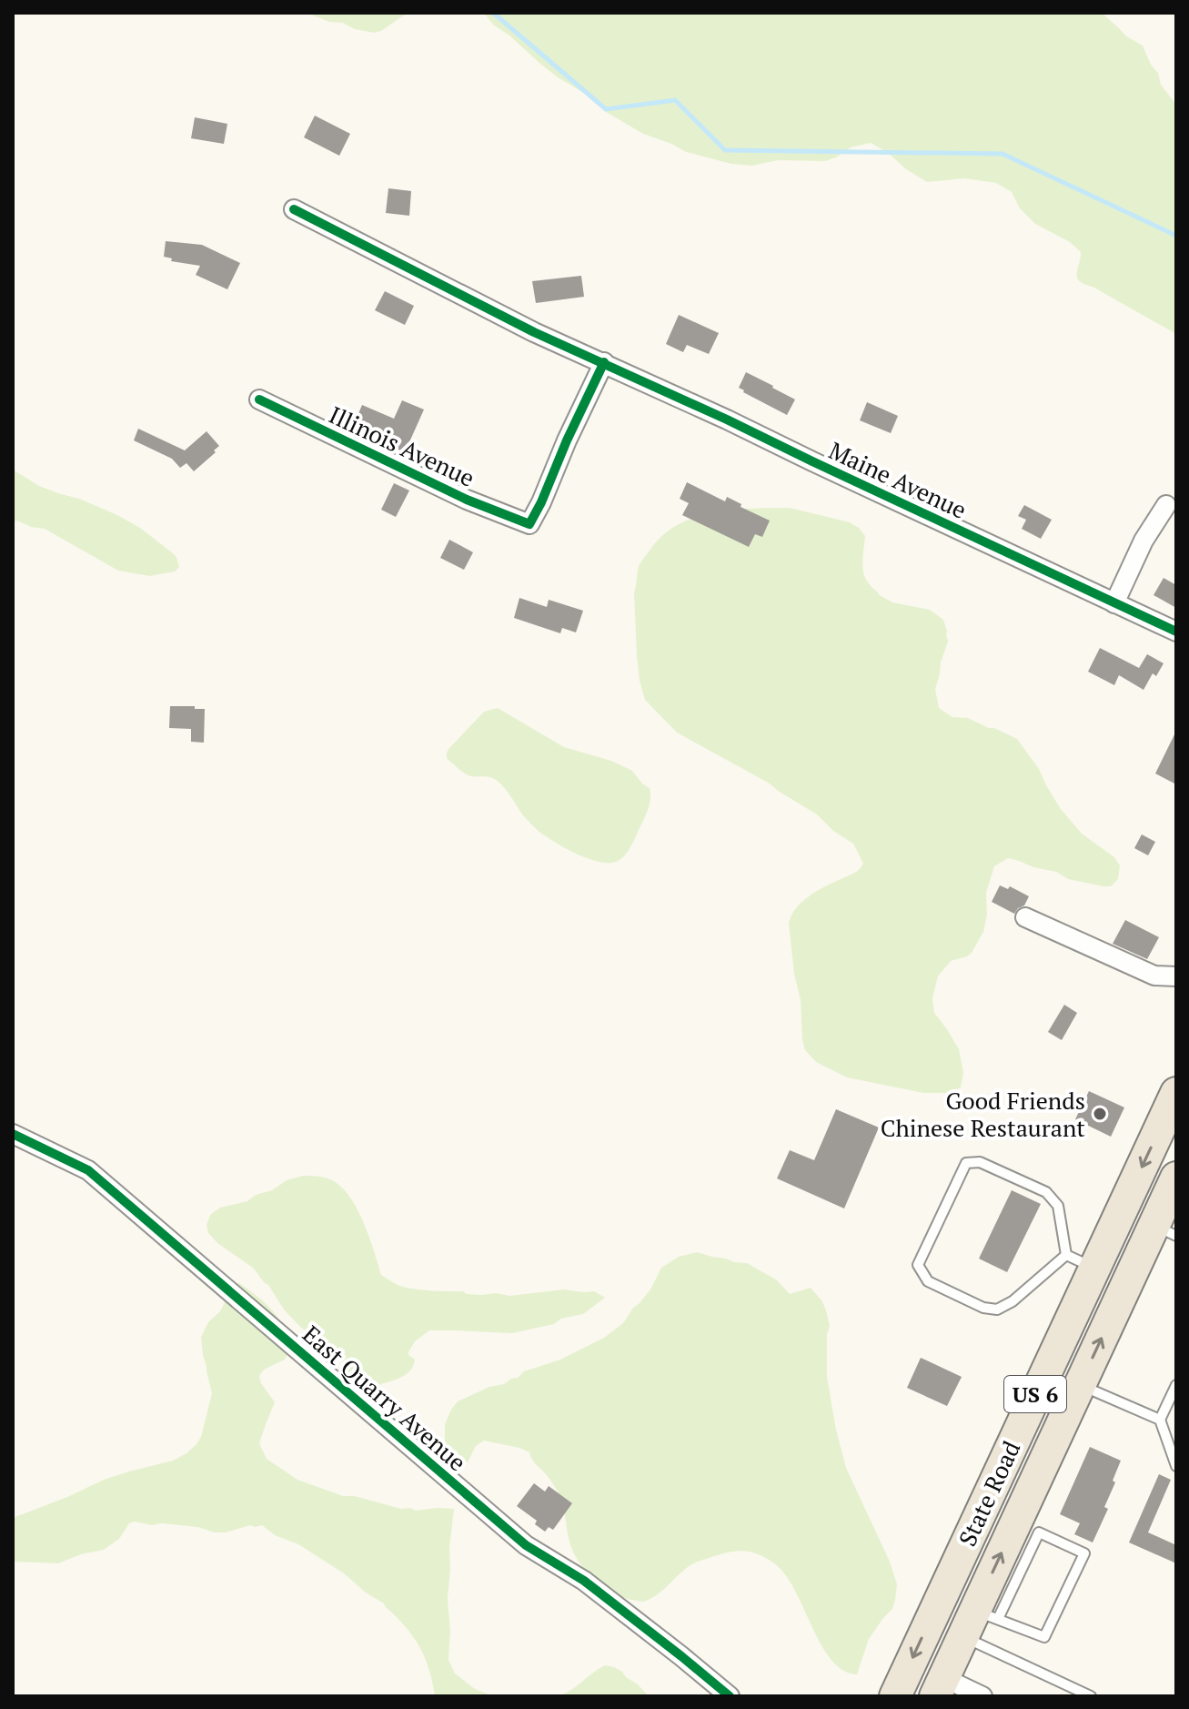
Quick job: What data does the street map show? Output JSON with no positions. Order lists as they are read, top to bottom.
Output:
{
  "streets": {
    "main road": ["US 6", "State Road"],
    "street": ["Illinois Avenue", "Maine Avenue", "East Quarry Avenue"]
  },
  "crossings": [
    ["Illinois Avenue", "Maine Avenue"]
  ],
  "places": ["Good Friends Chinese Restaurant"]
}
